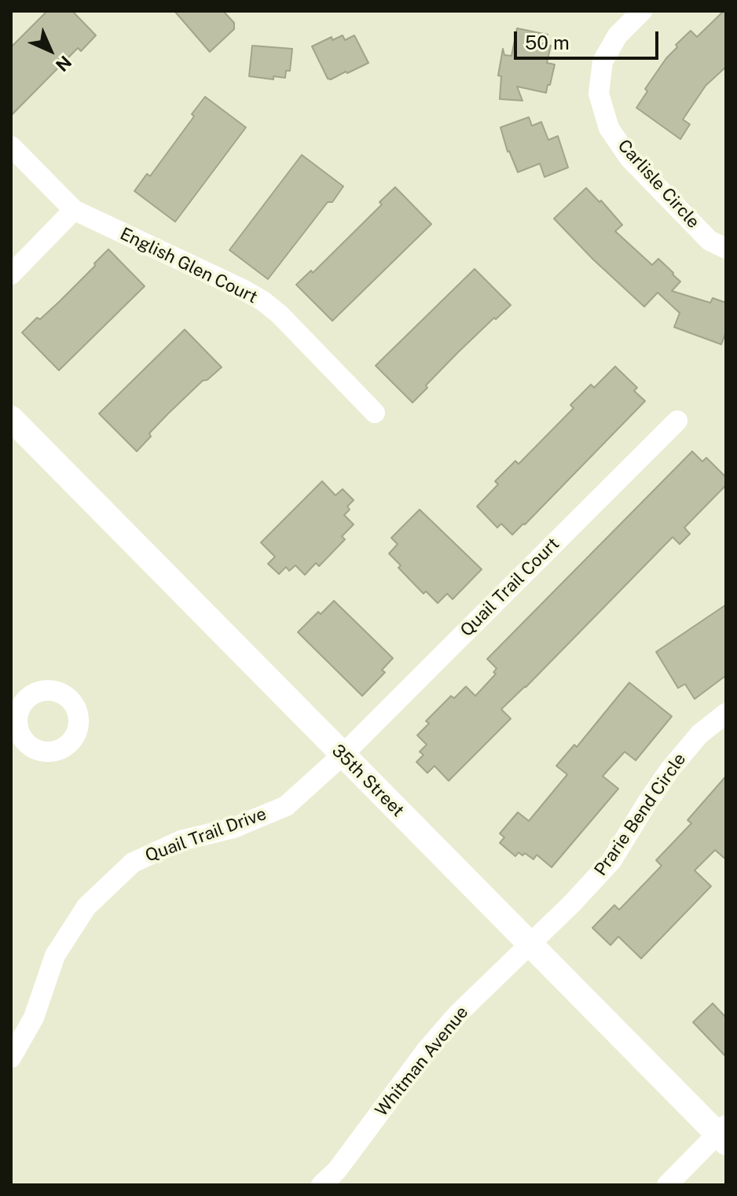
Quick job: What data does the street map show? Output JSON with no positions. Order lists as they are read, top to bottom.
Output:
{
  "streets": {
    "street": [
      "Carlisle Circle",
      "English Glen Court",
      "Quail Trail Court",
      "35th Street",
      "Prarie Bend Circle",
      "Quail Trail Drive",
      "Whitman Avenue"
    ]
  },
  "crossings": [
    ["Quail Trail Court", "35th Street"],
    ["Quail Trail Court", "Quail Trail Drive"],
    ["35th Street", "Prarie Bend Circle"],
    ["35th Street", "Quail Trail Drive"],
    ["35th Street", "Whitman Avenue"],
    ["Prarie Bend Circle", "Whitman Avenue"]
  ],
  "scale_bar": "50 m",
  "north": "bottom right"
}
